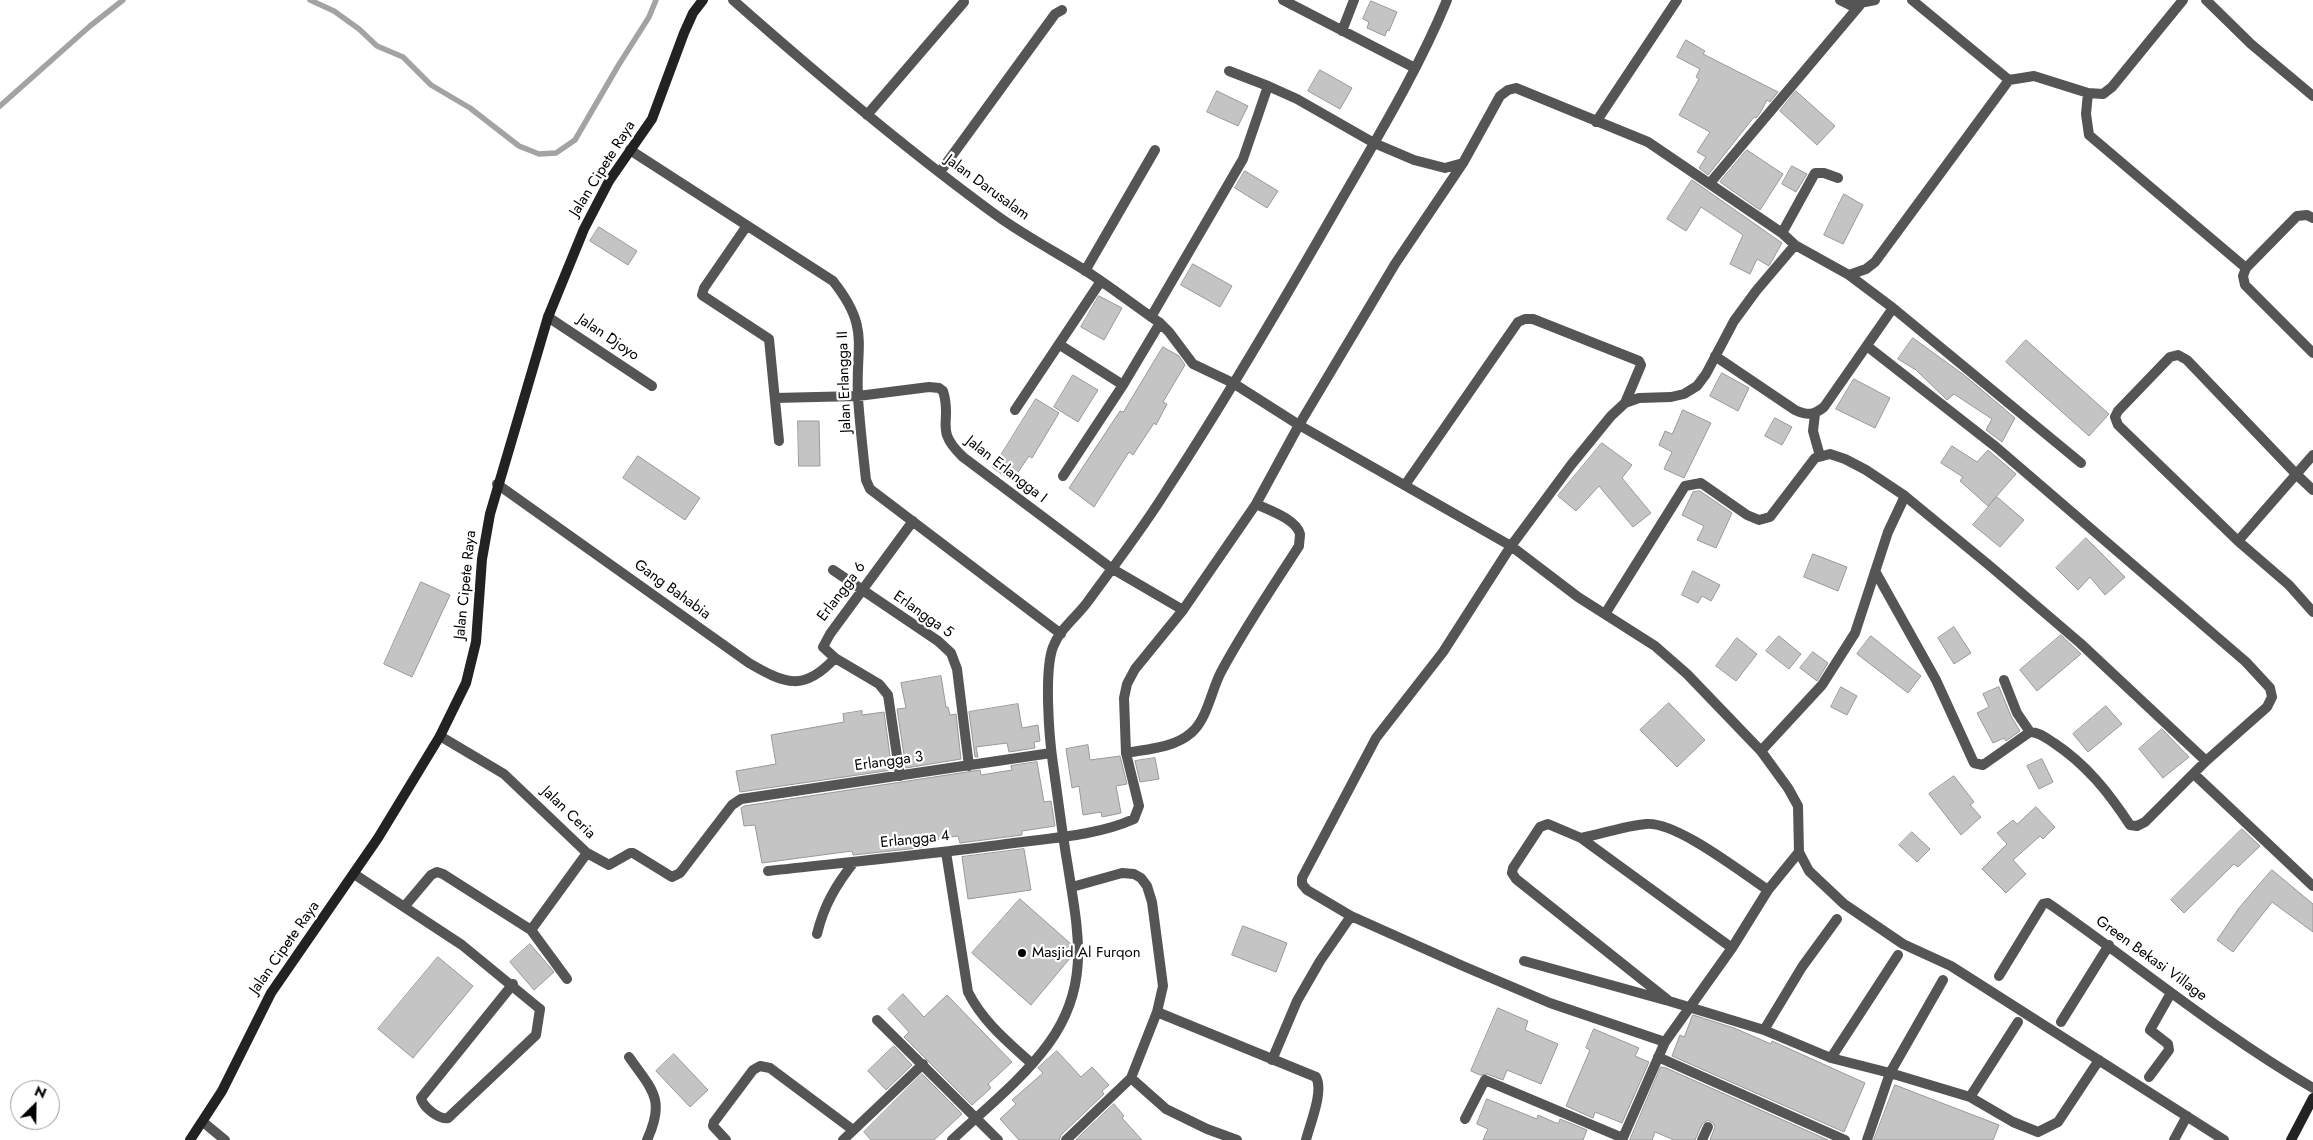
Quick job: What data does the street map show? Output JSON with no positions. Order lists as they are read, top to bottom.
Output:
{
  "streets": {
    "main road": ["Jalan Cipete Raya"],
    "street": [
      "Jalan Darusalam",
      "Jalan Djoyo",
      "Jalan Erlangga II",
      "Jalan Erlangga I",
      "Gang Bahabia",
      "Erlangga 6",
      "Erlangga 5",
      "Erlangga 3",
      "Jalan Ceria",
      "Erlangga 4",
      "Green Bekasi Village"
    ]
  },
  "crossings": [
    ["Jalan Cipete Raya", "Jalan Djoyo"],
    ["Jalan Cipete Raya", "Jalan Erlangga II"],
    ["Jalan Cipete Raya", "Gang Bahabia"],
    ["Jalan Cipete Raya", "Jalan Ceria"],
    ["Jalan Erlangga II", "Jalan Erlangga I"],
    ["Jalan Erlangga II", "Erlangga 6"],
    ["Gang Bahabia", "Erlangga 6"],
    ["Erlangga 6", "Erlangga 5"],
    ["Erlangga 5", "Erlangga 3"],
    ["Erlangga 3", "Jalan Ceria"]
  ],
  "places": ["Masjid Al Furqon"],
  "north": "top right"
}
